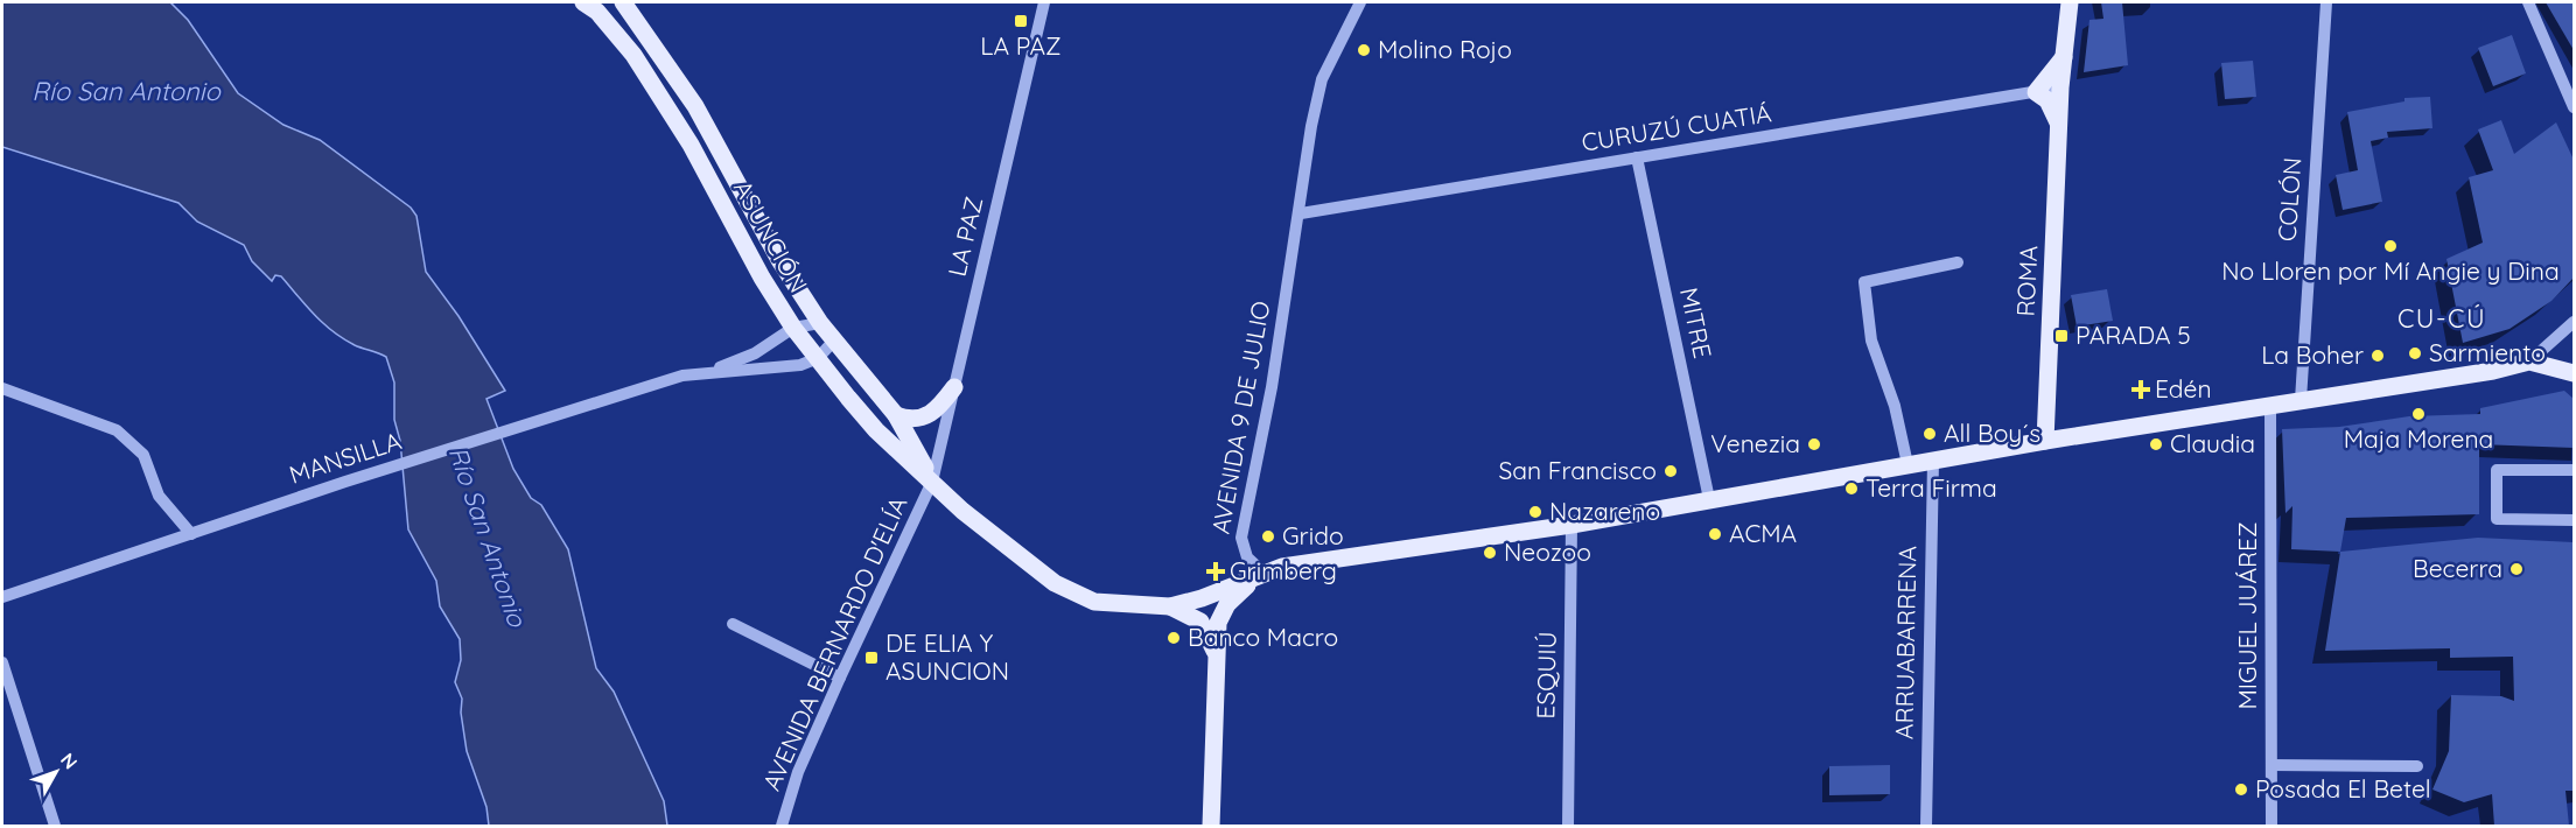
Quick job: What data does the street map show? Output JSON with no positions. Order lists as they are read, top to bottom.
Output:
{
  "streets": {
    "main road": ["ASUNCIÓN", "ROMA"],
    "street": [
      "CURUZÚ CUATIÁ",
      "COLÓN",
      "LA PAZ",
      "MITRE",
      "AVENIDA 9 DE JULIO",
      "MANSILLA",
      "MIGUEL JUÁREZ",
      "ARRUABARRENA",
      "AVENIDA BERNARDO D'ELÍA",
      "ESQUIÚ"
    ]
  },
  "crossings": [
    ["CURUZÚ CUATIÁ", "ROMA"],
    ["CURUZÚ CUATIÁ", "MITRE"],
    ["CURUZÚ CUATIÁ", "AVENIDA 9 DE JULIO"],
    ["COLÓN", "ASUNCIÓN"],
    ["ASUNCIÓN", "LA PAZ"],
    ["ASUNCIÓN", "ROMA"],
    ["ASUNCIÓN", "MITRE"],
    ["ASUNCIÓN", "AVENIDA 9 DE JULIO"],
    ["ASUNCIÓN", "MANSILLA"],
    ["ASUNCIÓN", "MIGUEL JUÁREZ"],
    ["ASUNCIÓN", "ARRUABARRENA"],
    ["ASUNCIÓN", "AVENIDA BERNARDO D'ELÍA"],
    ["ASUNCIÓN", "ESQUIÚ"],
    ["LA PAZ", "AVENIDA BERNARDO D'ELÍA"]
  ],
  "districts": ["CU-CÚ"],
  "water": ["Río San Antonio"],
  "places": {
    "transit": ["LA PAZ", "PARADA 5", "DE ELIA Y ASUNCION"],
    "other": [
      "Molino Rojo",
      "No Lloren por Mí Angie y Dina",
      "Sarmiento",
      "La Boher",
      "Maja Morena",
      "All Boy´s",
      "Venezia",
      "Claudia",
      "San Francisco",
      "Terra Firma",
      "Nazareno",
      "ACMA",
      "Grido",
      "Neozoo",
      "Becerra",
      "Banco Macro",
      "Posada El Betel"
    ],
    "health": ["Edén", "Grimberg"]
  },
  "north": "top right"
}
